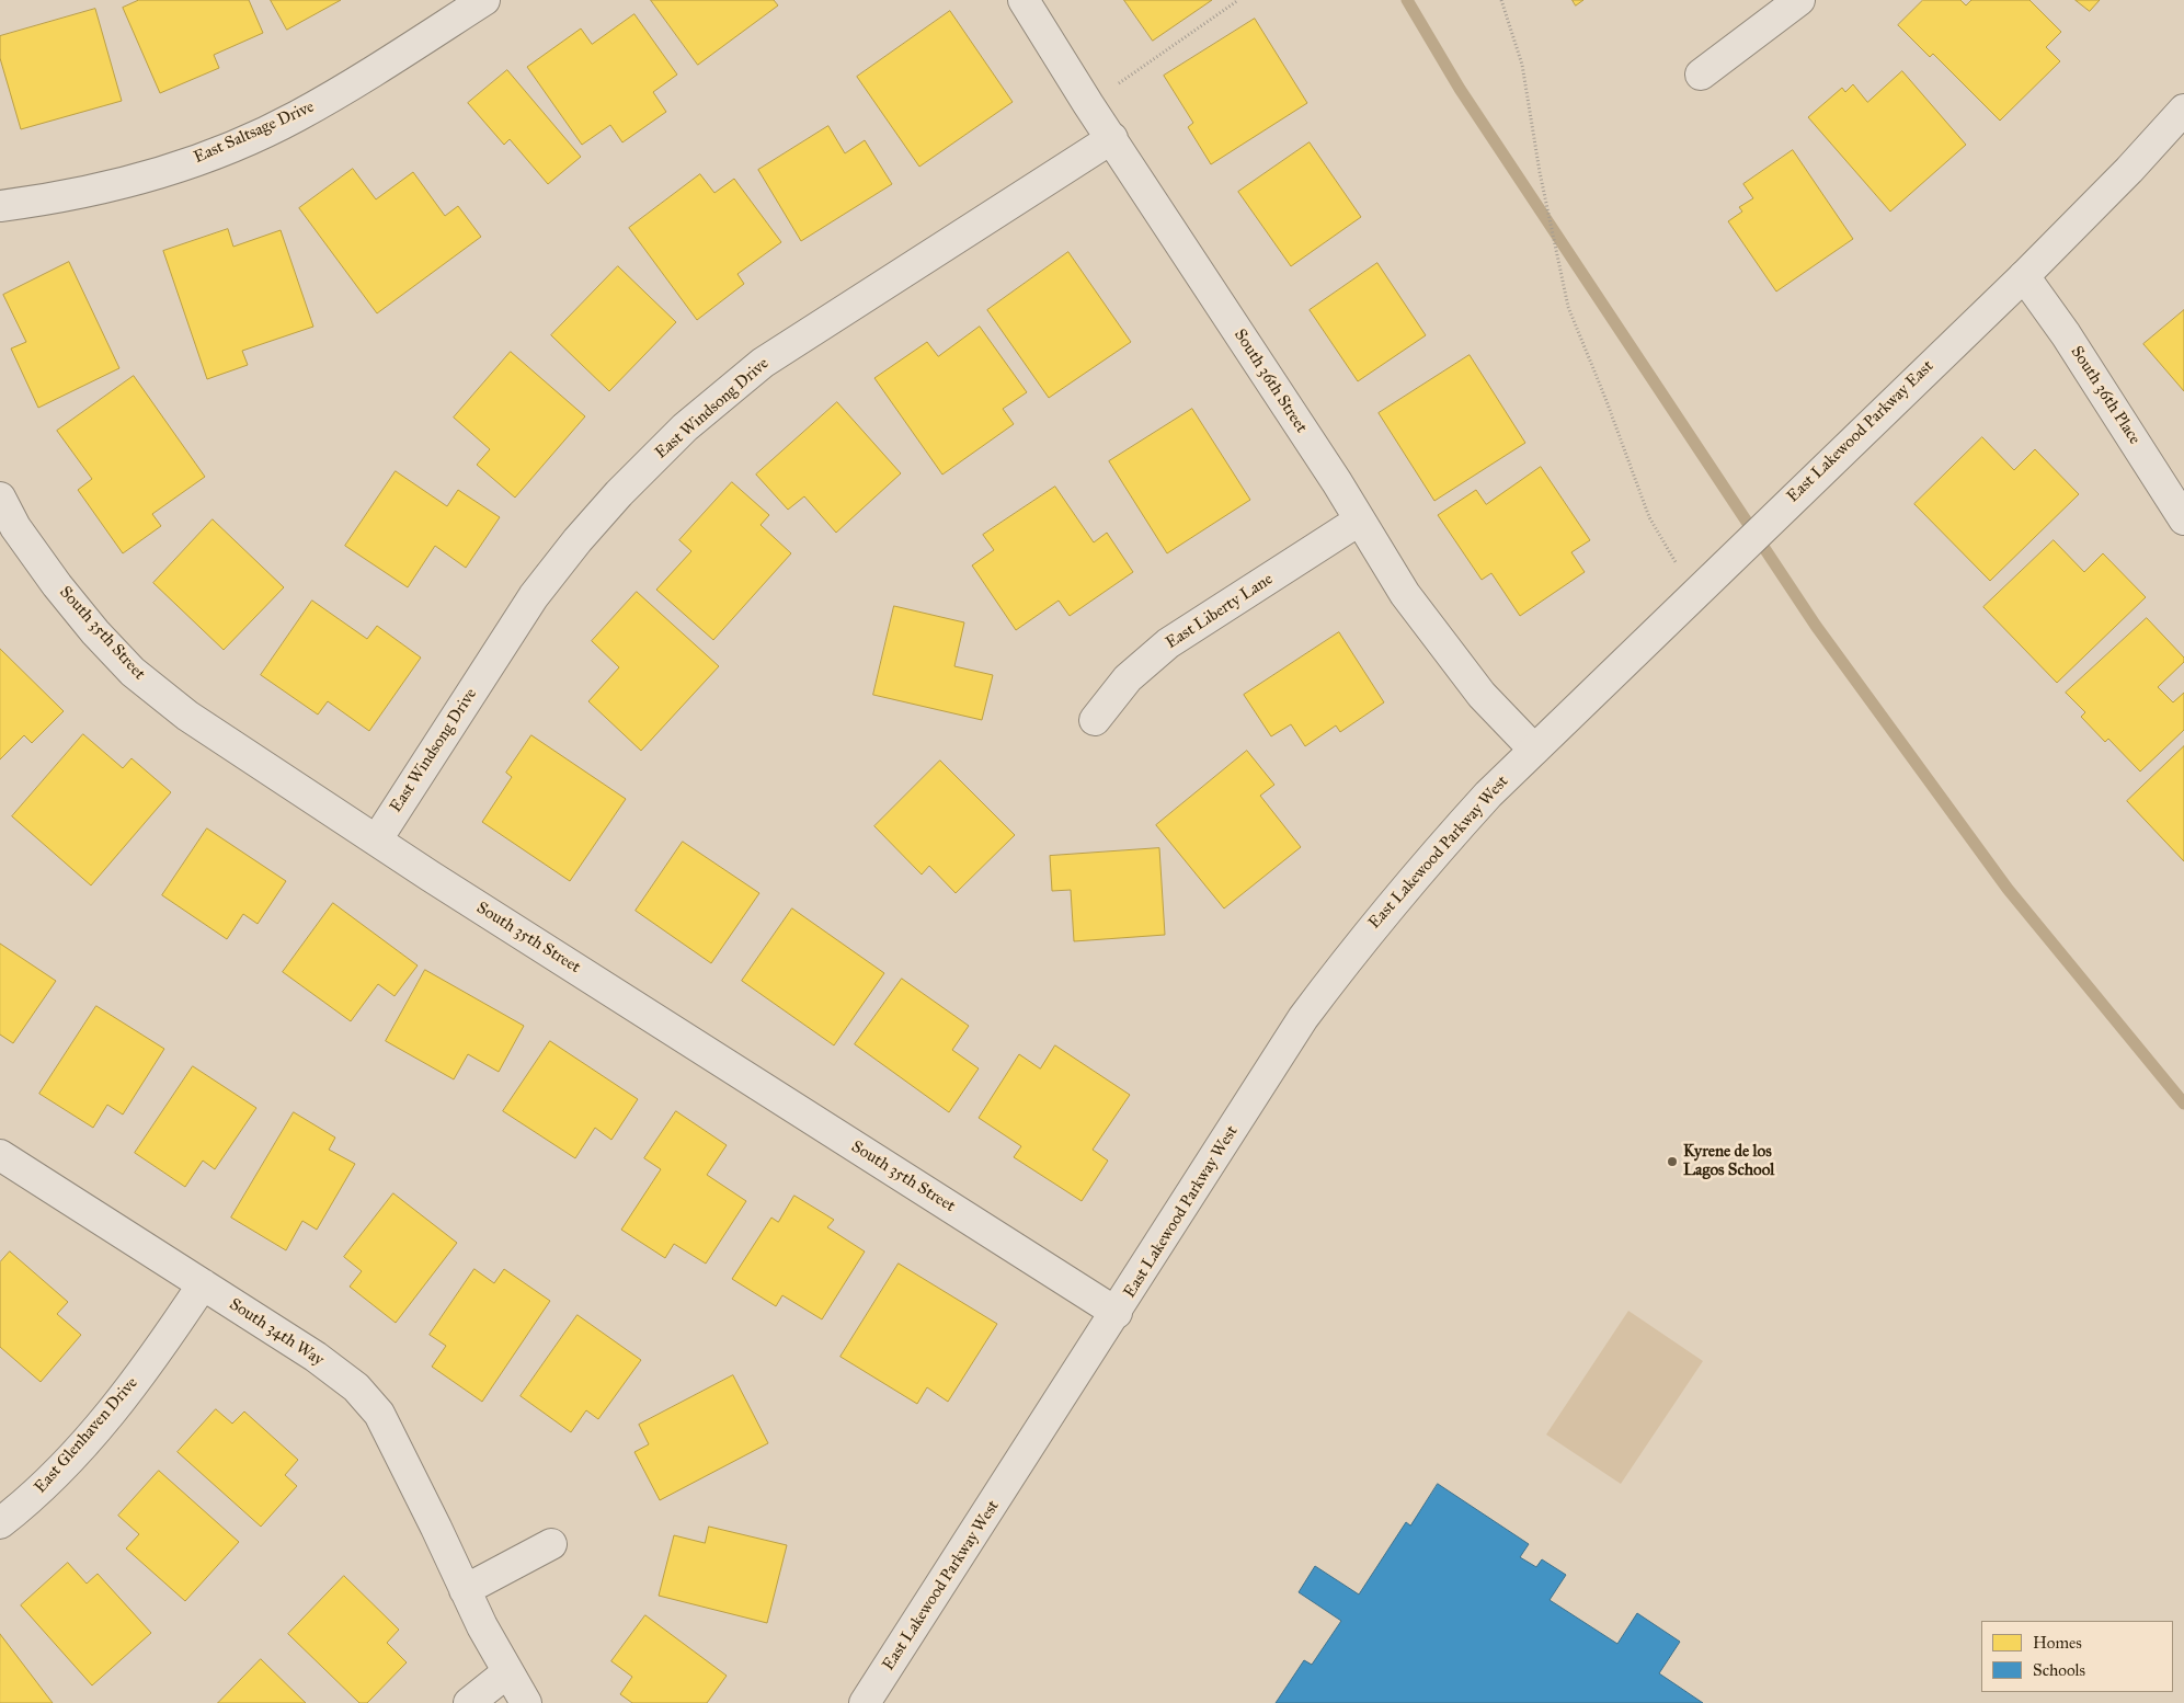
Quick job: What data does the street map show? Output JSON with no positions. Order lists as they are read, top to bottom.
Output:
{
  "streets": {
    "street": [
      "East Saltsage Drive",
      "South 36th Street",
      "South 36th Place",
      "East Windsong Drive",
      "East Lakewood Parkway East",
      "East Liberty Lane",
      "South 35th Street",
      "East Lakewood Parkway West",
      "South 34th Way",
      "East Glenhaven Drive"
    ]
  },
  "crossings": [
    ["South 36th Street", "East Windsong Drive"],
    ["South 36th Street", "East Lakewood Parkway East"],
    ["South 36th Street", "East Liberty Lane"],
    ["South 36th Street", "East Lakewood Parkway West"],
    ["South 36th Place", "East Lakewood Parkway East"],
    ["East Windsong Drive", "South 35th Street"],
    ["East Lakewood Parkway East", "East Lakewood Parkway West"],
    ["South 35th Street", "East Lakewood Parkway West"],
    ["South 34th Way", "East Glenhaven Drive"]
  ],
  "places": ["Kyrene de los Lagos School"],
  "legend": ["Homes", "Schools"]
}
